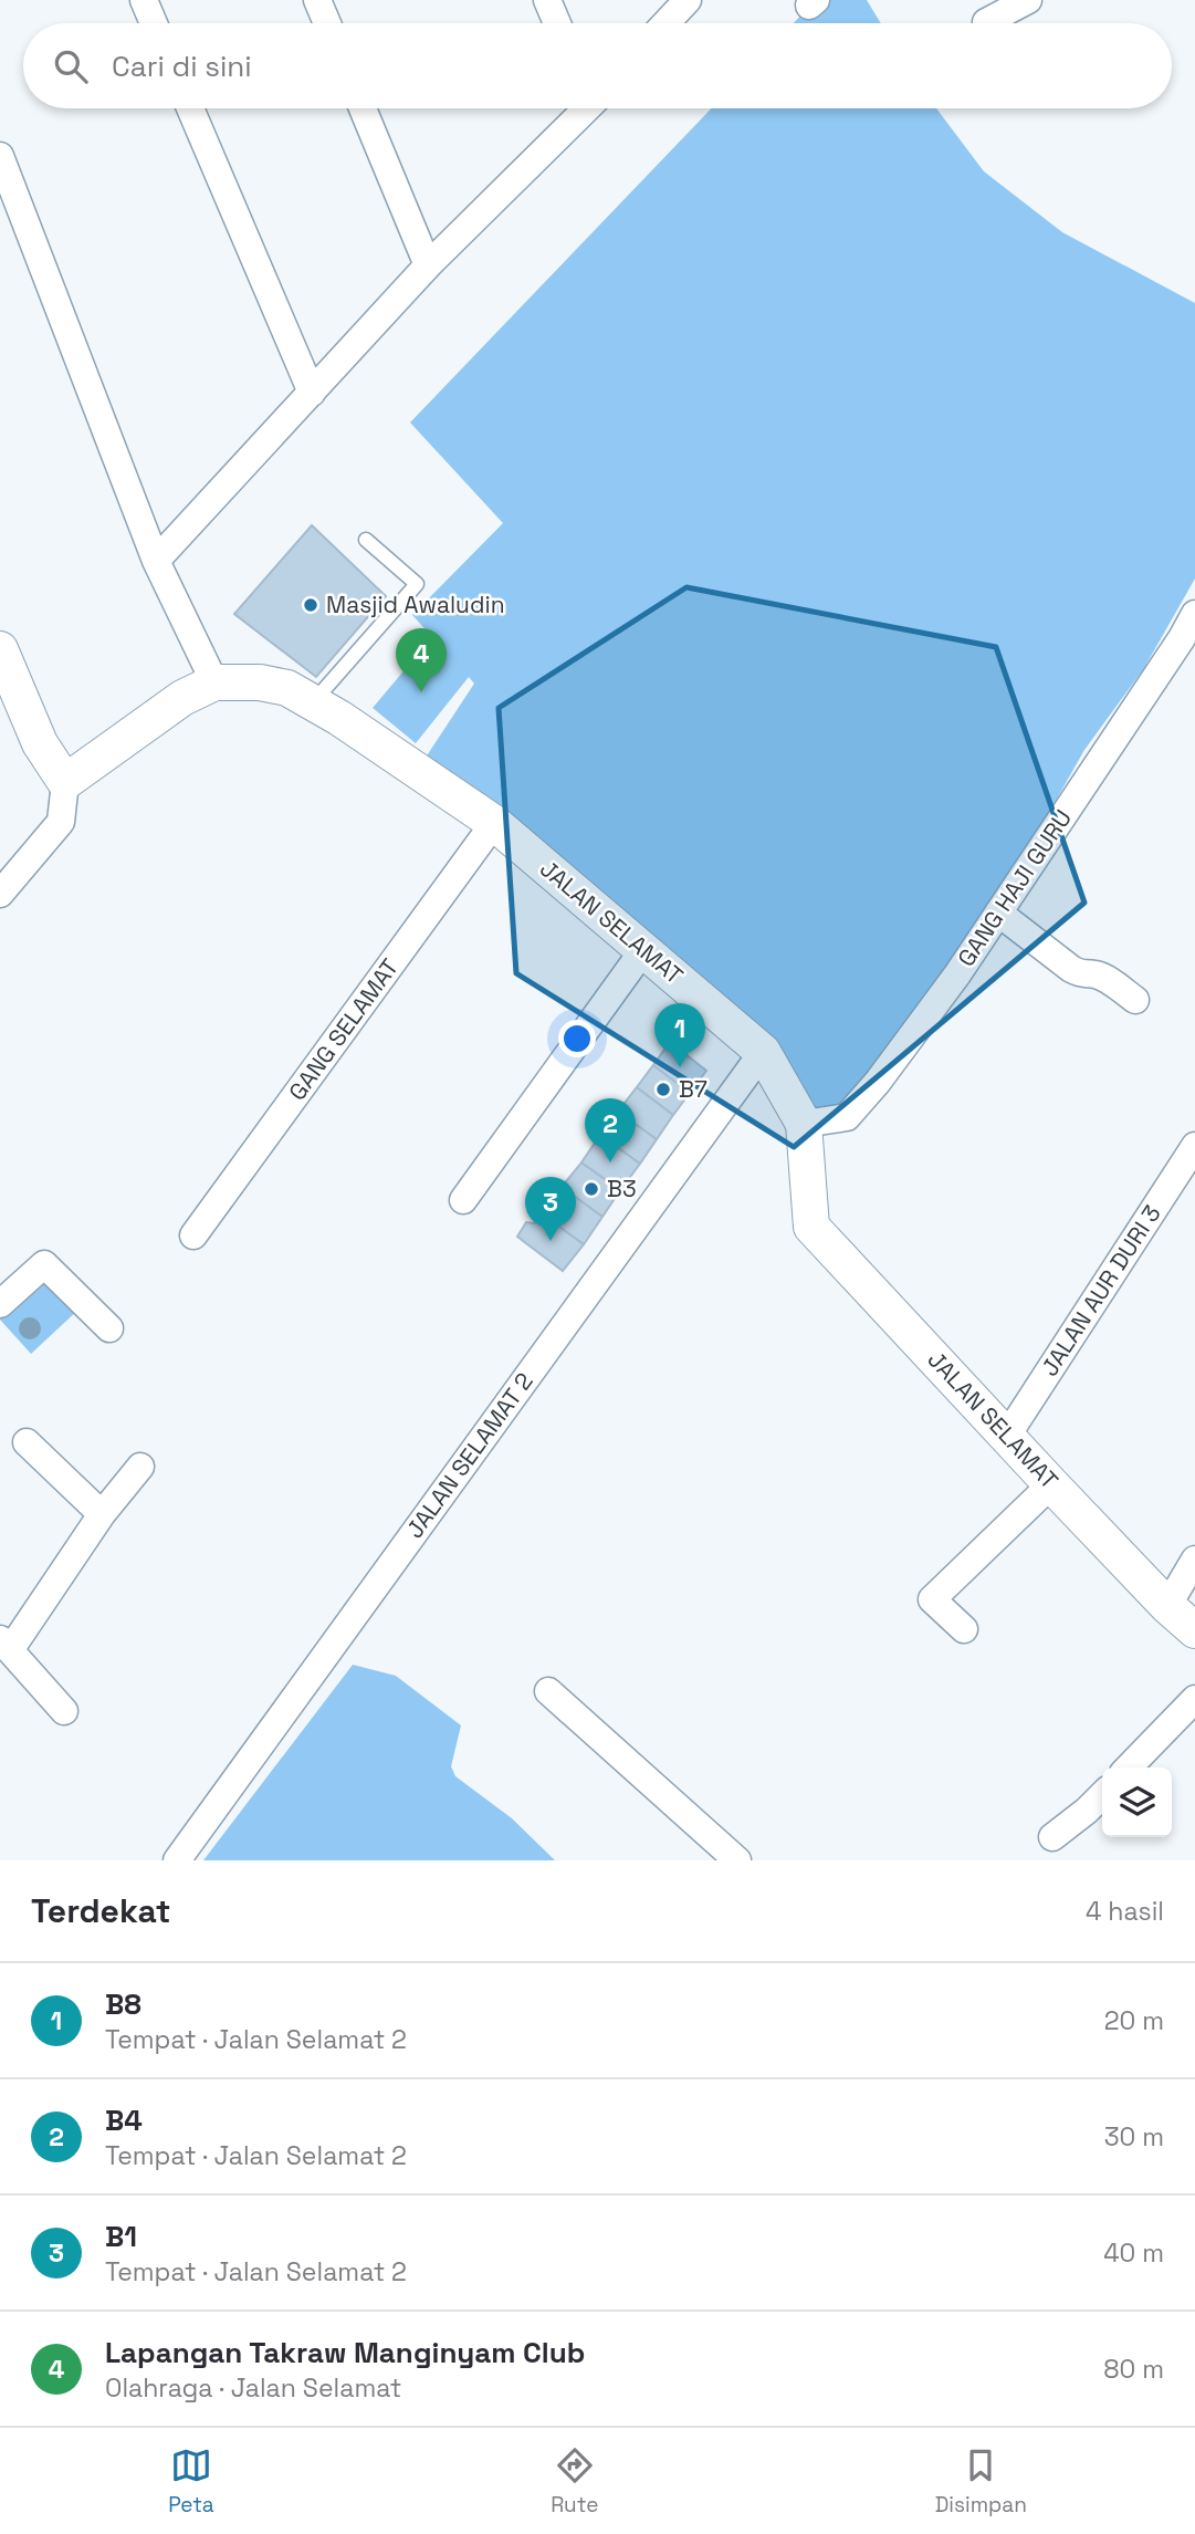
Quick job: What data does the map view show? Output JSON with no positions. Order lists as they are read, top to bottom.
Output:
{
  "streets": {
    "street": [
      "GANG HAJI GURU",
      "JALAN SELAMAT",
      "GANG SELAMAT",
      "JALAN AUR DURI 3",
      "JALAN SELAMAT 2"
    ]
  },
  "crossings": [
    ["GANG HAJI GURU", "JALAN SELAMAT"],
    ["JALAN SELAMAT", "GANG SELAMAT"],
    ["JALAN SELAMAT", "JALAN AUR DURI 3"],
    ["JALAN SELAMAT", "JALAN SELAMAT 2"]
  ],
  "places": ["Masjid Awaludin", "B7", "B3"],
  "page": {
    "search": "Cari di sini",
    "pins": [
      "4",
      "1",
      "2",
      "3"
    ],
    "heading": ["Terdekat", "4 hasil"],
    "list": [
      {
        "mark": "1",
        "name": "B8",
        "note": "Tempat · Jalan Selamat 2",
        "value": "20 m"
      },
      {
        "mark": "2",
        "name": "B4",
        "note": "Tempat · Jalan Selamat 2",
        "value": "30 m"
      },
      {
        "mark": "3",
        "name": "B1",
        "note": "Tempat · Jalan Selamat 2",
        "value": "40 m"
      },
      {
        "mark": "4",
        "name": "Lapangan Takraw Manginyam Club",
        "note": "Olahraga · Jalan Selamat",
        "value": "80 m"
      }
    ],
    "nav": ["Peta", "Rute", "Disimpan"]
  }
}
